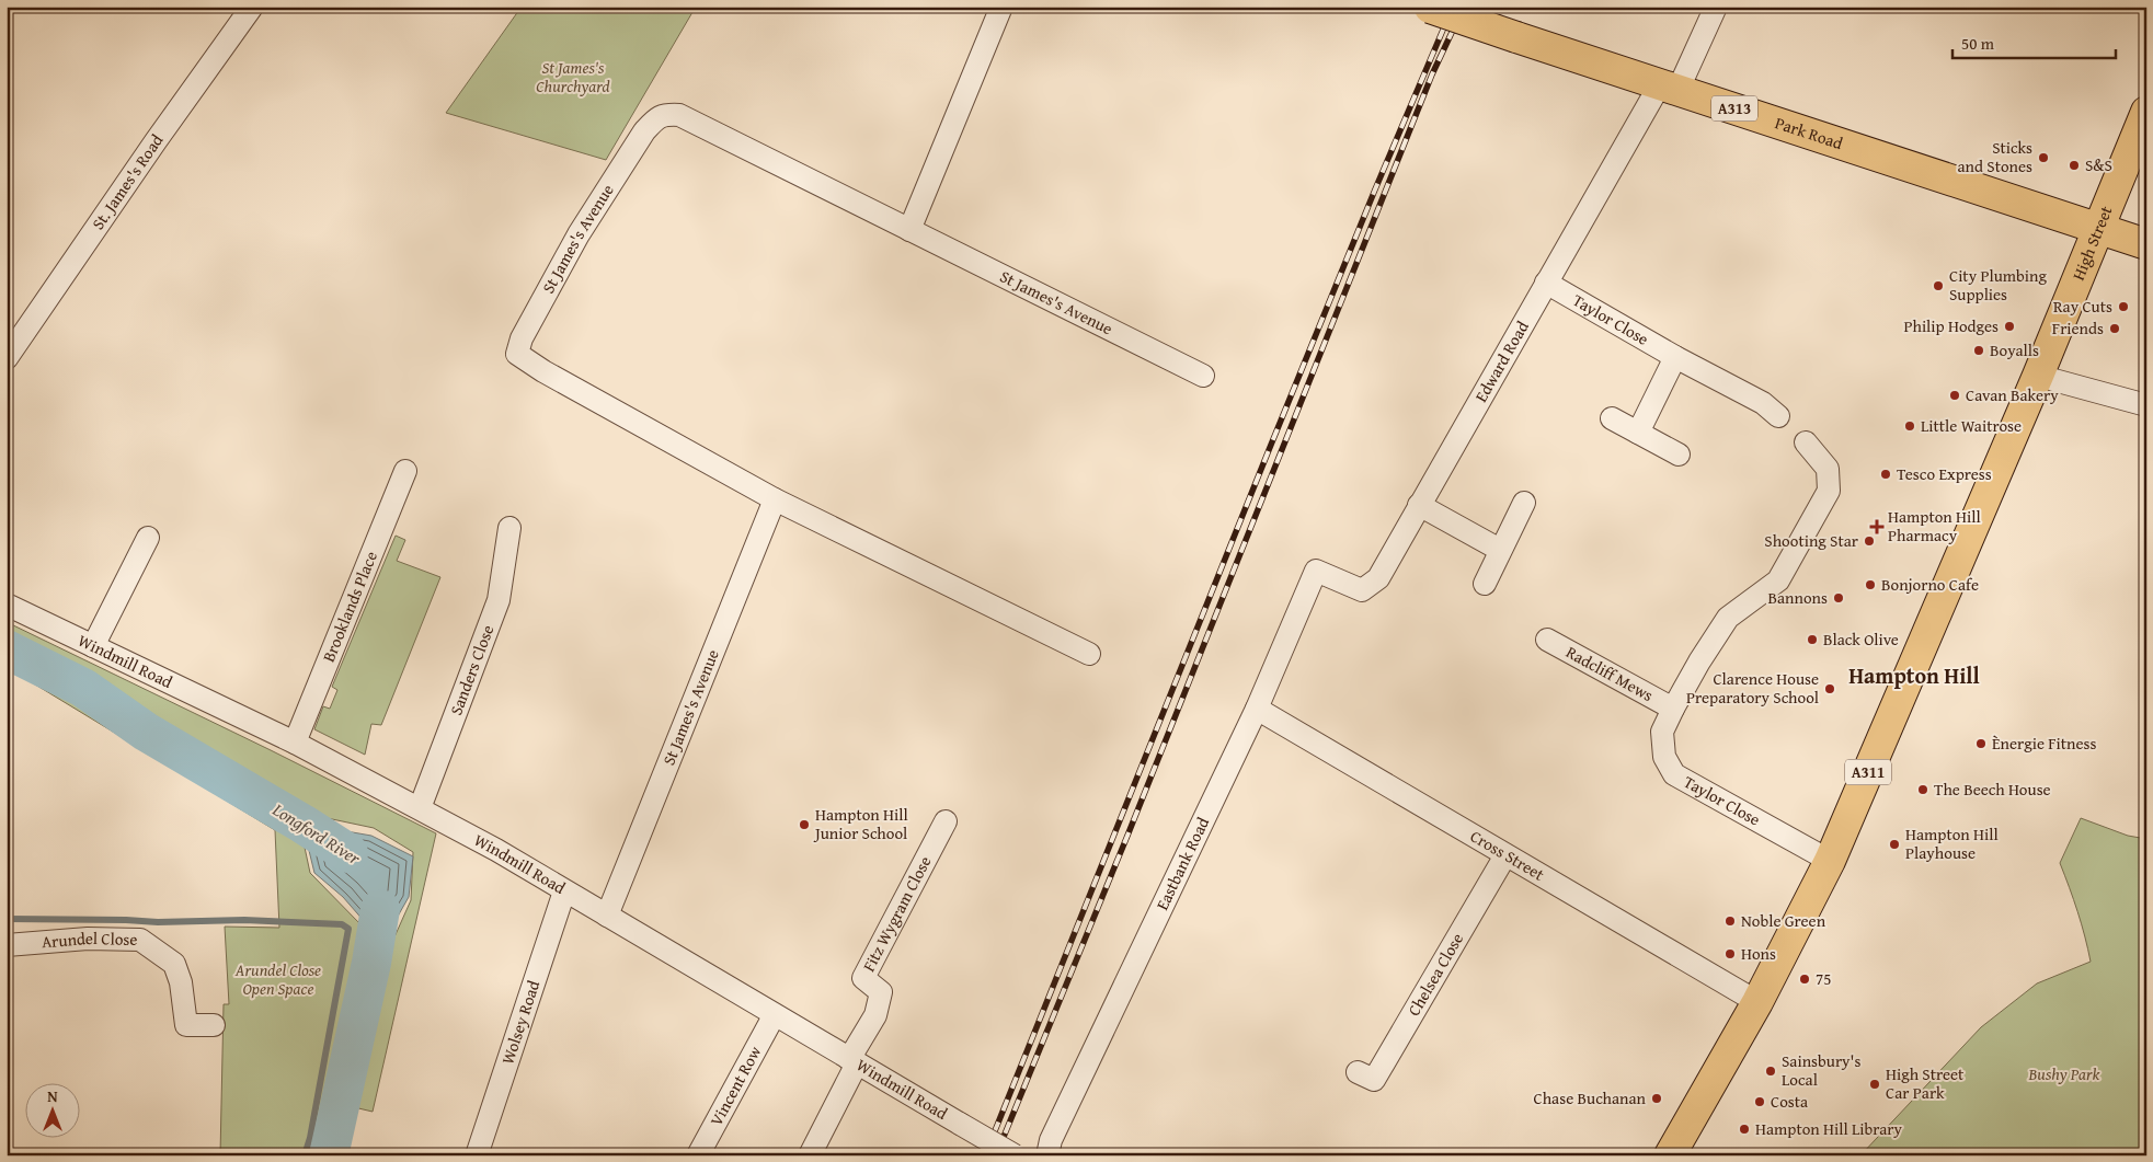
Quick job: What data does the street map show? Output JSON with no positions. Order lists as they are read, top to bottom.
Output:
{
  "streets": {
    "main road": [
      "A313",
      "Park Road",
      "High Street",
      "A311"
    ],
    "street": [
      "St. James's Road",
      "St James's Avenue",
      "Taylor Close",
      "Edward Road",
      "Brooklands Place",
      "Windmill Road",
      "Sanders Close",
      "Radcliff Mews",
      "Cross Street",
      "Eastbank Road",
      "Fitz Wygram Close",
      "Arundel Close",
      "Chelsea Close",
      "Wolsey Road",
      "Vincent Row"
    ]
  },
  "crossings": [
    ["A313", "Park Road"],
    ["A313", "High Street"],
    ["Park Road", "High Street"],
    ["Park Road", "Edward Road"],
    ["St James's Avenue", "Windmill Road"],
    ["High Street", "A311"],
    ["Taylor Close", "Edward Road"],
    ["Taylor Close", "Radcliff Mews"],
    ["Taylor Close", "A311"],
    ["Edward Road", "Eastbank Road"],
    ["Brooklands Place", "Windmill Road"],
    ["Windmill Road", "Sanders Close"],
    ["Windmill Road", "Fitz Wygram Close"],
    ["Windmill Road", "Wolsey Road"],
    ["Windmill Road", "Vincent Row"],
    ["A311", "Cross Street"],
    ["Cross Street", "Eastbank Road"],
    ["Cross Street", "Chelsea Close"]
  ],
  "districts": ["Hampton Hill"],
  "water": ["Longford River"],
  "parks": ["St James's Churchyard", "Arundel Close Open Space", "Bushy Park"],
  "places": {
    "other": [
      "Sticks and Stones",
      "S&S",
      "City Plumbing Supplies",
      "Ray Cuts",
      "Philip Hodges",
      "Friends",
      "Boyalls",
      "Cavan Bakery",
      "Little Waitrose",
      "Tesco Express",
      "Shooting Star",
      "Bonjorno Cafe",
      "Bannons",
      "Black Olive",
      "Clarence House Preparatory School",
      "Ènergie Fitness",
      "The Beech House",
      "Hampton Hill Junior School",
      "Hampton Hill Playhouse",
      "Noble Green",
      "Hons",
      "75",
      "Sainsbury's Local",
      "High Street Car Park",
      "Chase Buchanan",
      "Costa",
      "Hampton Hill Library"
    ],
    "health": ["Hampton Hill Pharmacy"]
  },
  "scale_bar": "50 m",
  "north": "top"
}
